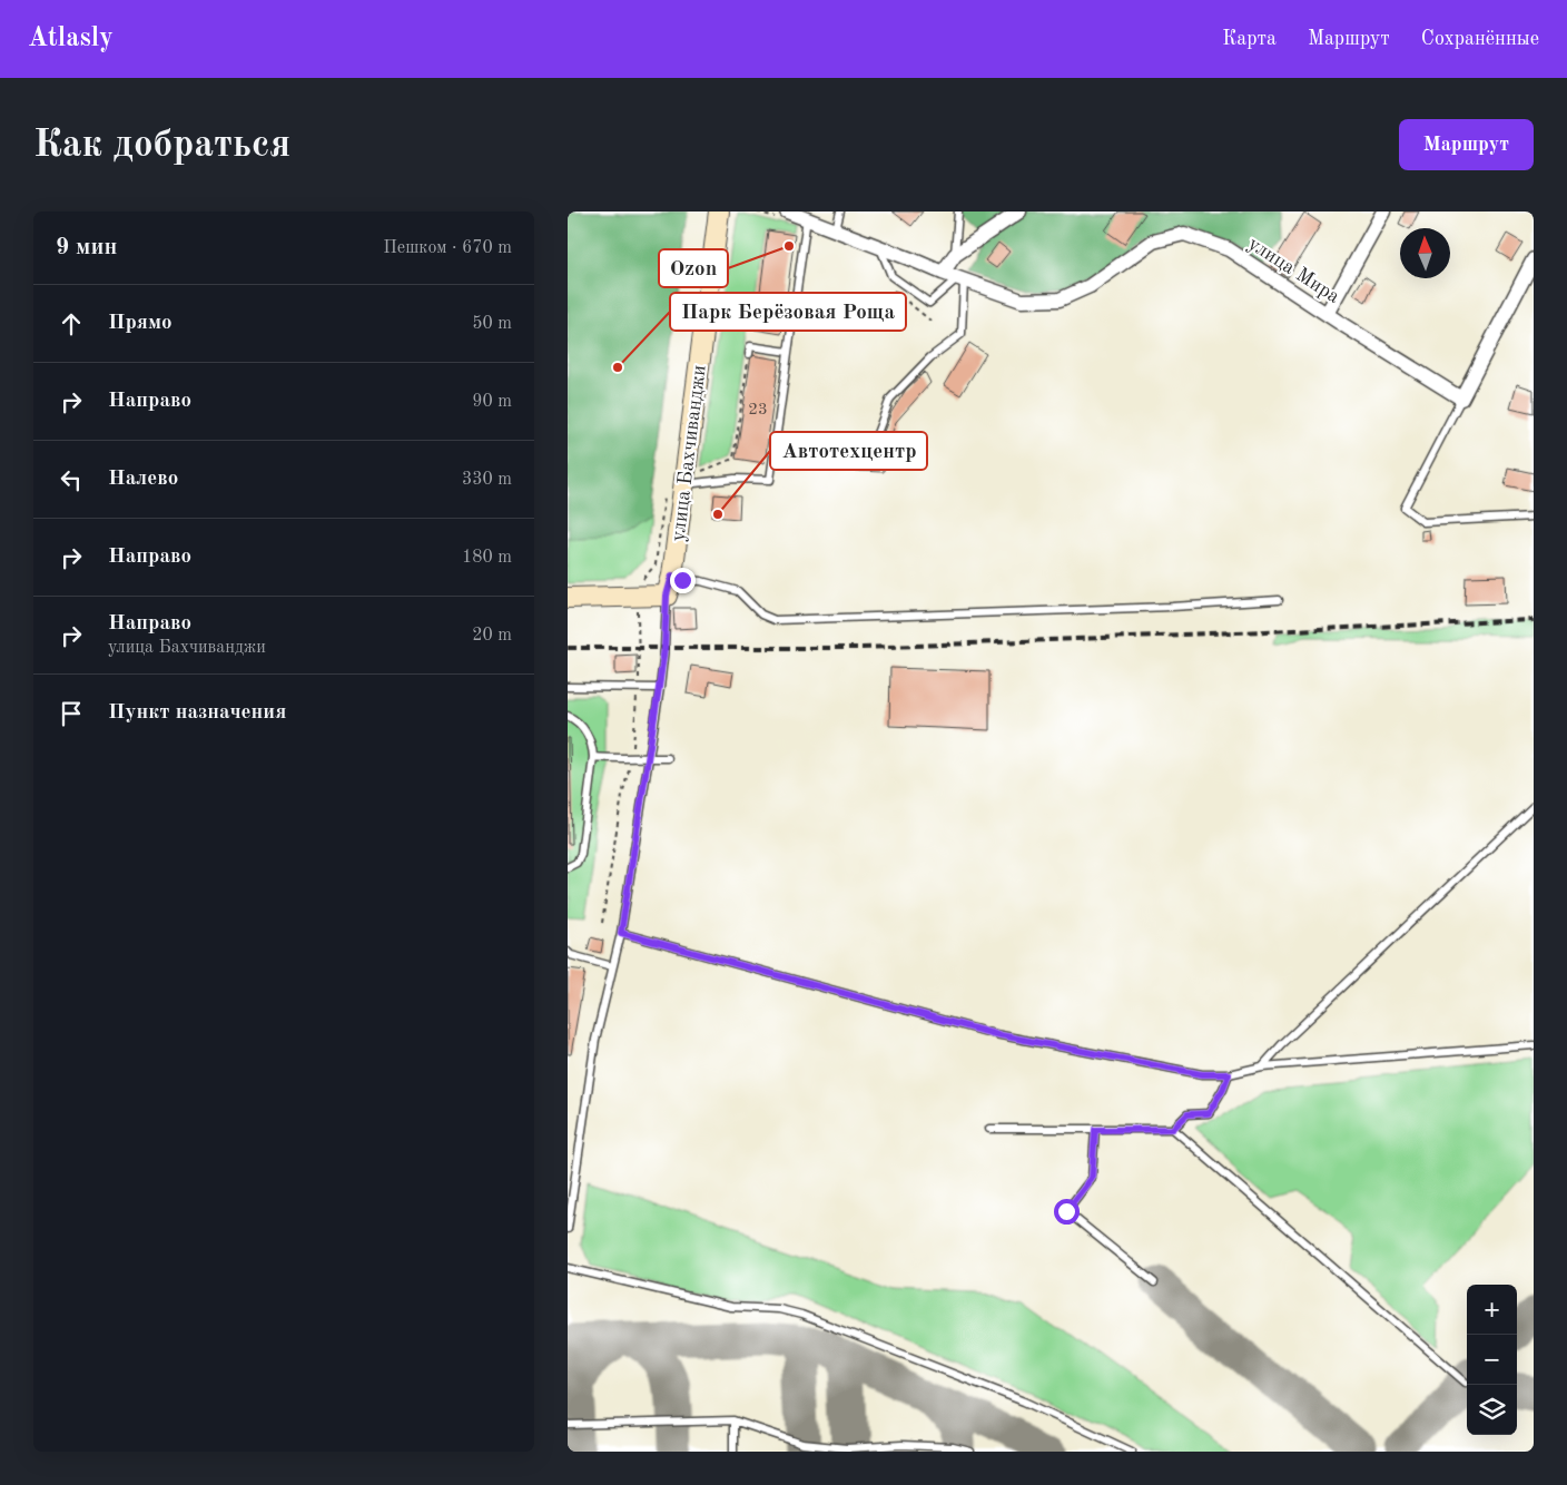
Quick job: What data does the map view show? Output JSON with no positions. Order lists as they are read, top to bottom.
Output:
{
  "streets": {
    "main road": ["улица Бахчиванджи"],
    "street": ["улица Мира"]
  },
  "places": ["Ozon", "Парк Берёзовая Роща", "Автотехцентр"],
  "house_numbers": ["23"],
  "north": "top",
  "page": {
    "header": "Atlasly",
    "nav": ["Карта", "Маршрут", "Сохранённые"],
    "buttons": "Маршрут",
    "title": "Как добраться",
    "heading": ["9 мин", "Пешком · 670 m"],
    "list": [
      ["Прямо", "50 m"],
      ["Направо", "90 m"],
      ["Налево", "330 m"],
      ["Направо", "180 m"],
      ["Направо", "улица Бахчиванджи", "20 m"],
      "Пункт назначения"
    ],
    "map_buttons": ["+", "−"]
  }
}
